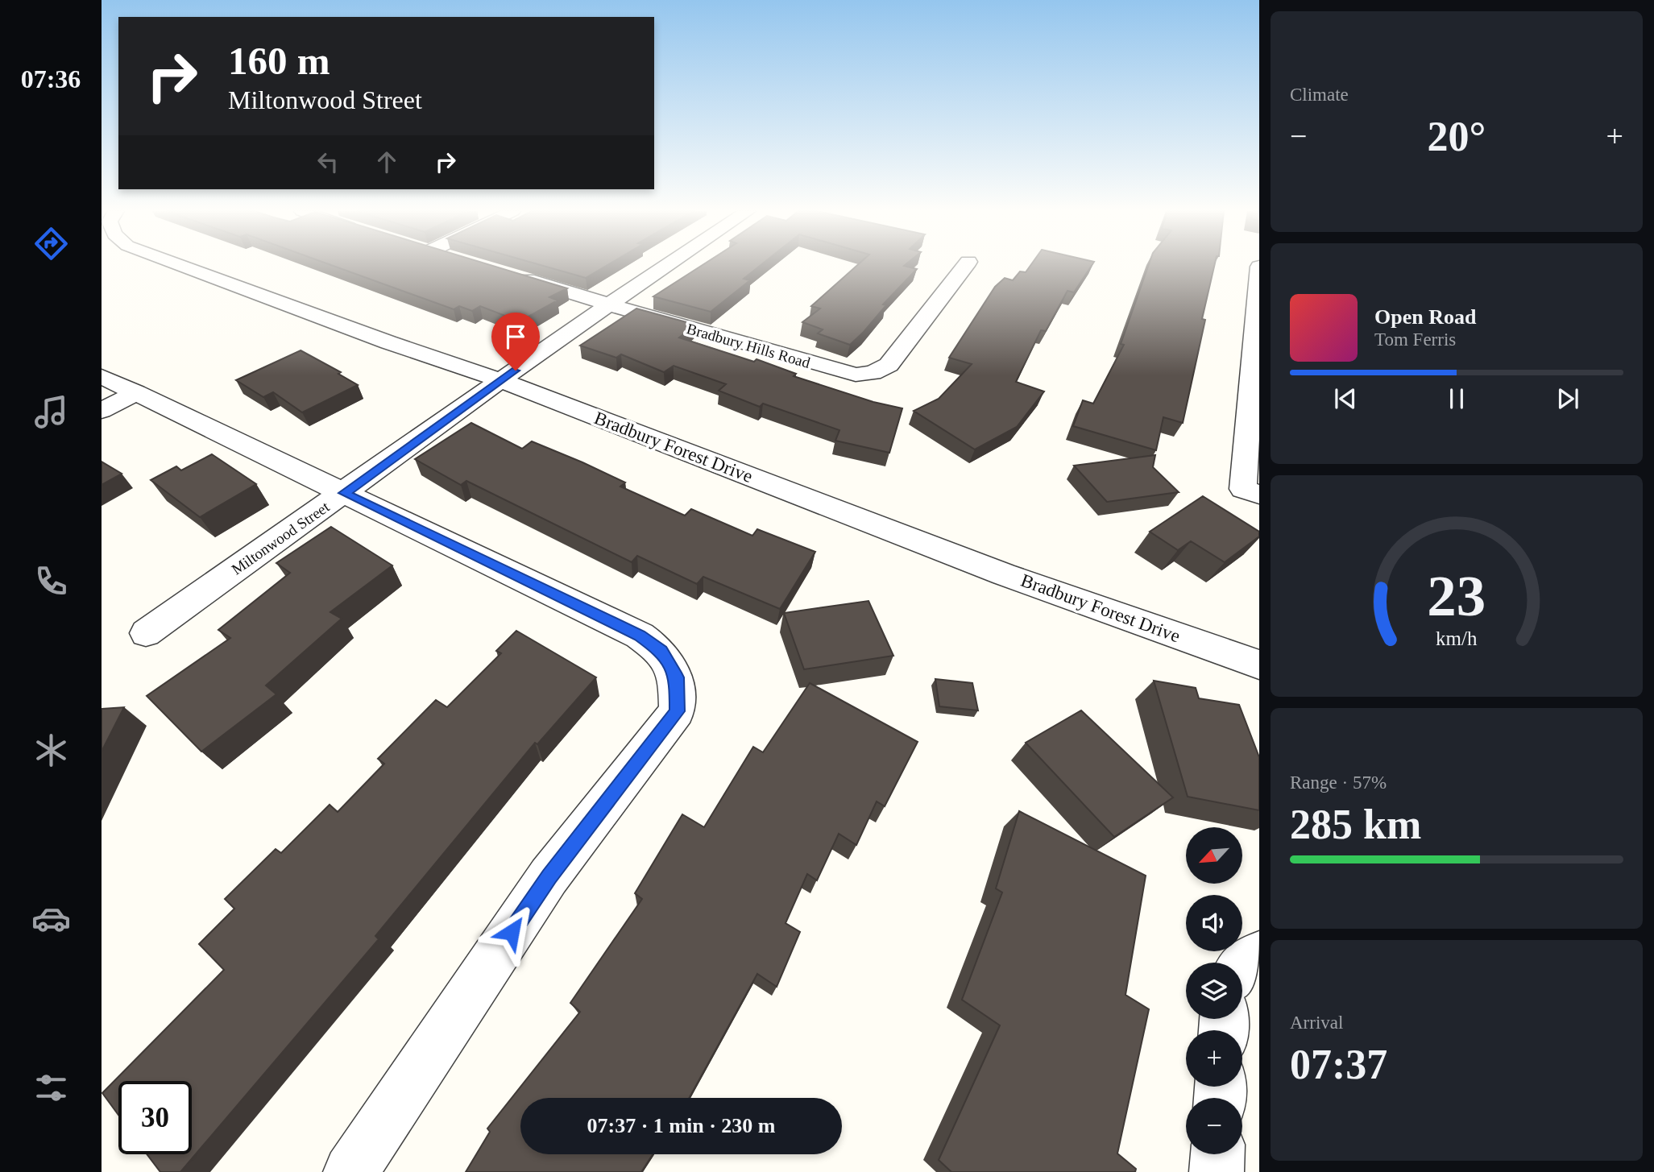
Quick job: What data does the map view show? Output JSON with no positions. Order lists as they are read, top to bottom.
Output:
{
  "streets": {
    "street": ["Bradbury Hills Road", "Bradbury Forest Drive", "Miltonwood Street"]
  },
  "crossings": [
    ["Bradbury Hills Road", "Miltonwood Street"],
    ["Bradbury Forest Drive", "Miltonwood Street"]
  ],
  "north": "bottom left",
  "page": {
    "tabs": "07:36",
    "tile": [
      "Climate",
      ["Range · 57%", "285 km"],
      ["Arrival", "07:37"]
    ],
    "turn": ["160 m", "Miltonwood Street"],
    "heat": ["−", "20°", "+"],
    "song": ["Open Road", "Tom Ferris"],
    "map_buttons": ["+", "−"],
    "limit": "30",
    "trip": "07:37 · 1 min · 230 m",
    "gauge": ["23", "km/h"]
  }
}
